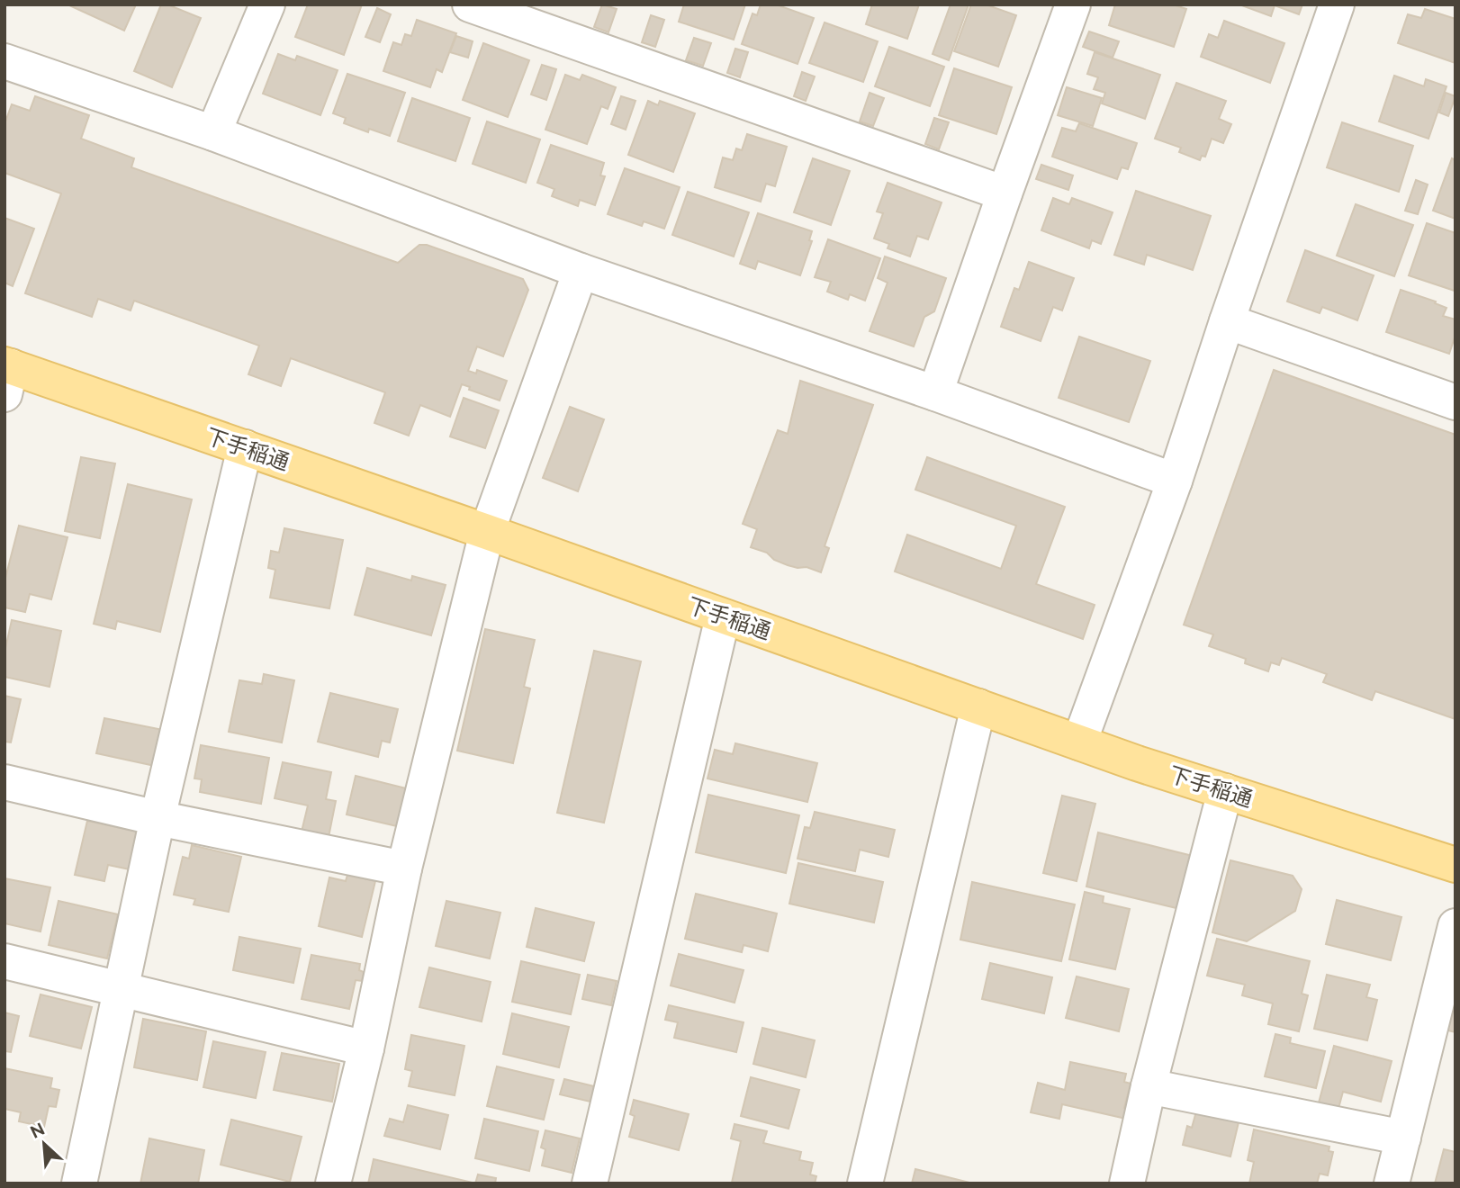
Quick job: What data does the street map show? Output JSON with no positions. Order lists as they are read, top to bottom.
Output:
{
  "streets": {
    "main road": ["下手稲通"]
  },
  "north": "top left"
}
